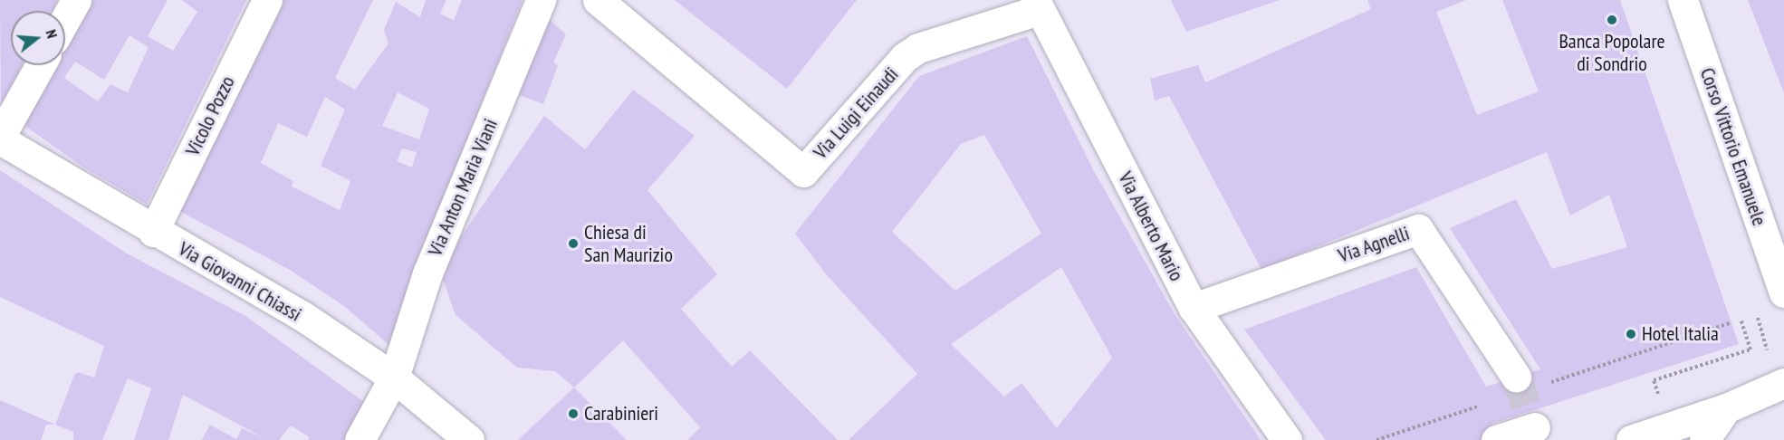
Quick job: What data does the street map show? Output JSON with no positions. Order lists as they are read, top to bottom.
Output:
{
  "streets": {
    "street": [
      "Via Luigi Einaudi",
      "Vicolo Pozzo",
      "Corso Vittorio Emanuele",
      "Via Anton Maria Viani",
      "Via Alberto Mario",
      "Via Agnelli",
      "Via Giovanni Chiassi"
    ]
  },
  "crossings": [
    ["Via Luigi Einaudi", "Via Alberto Mario"],
    ["Vicolo Pozzo", "Via Giovanni Chiassi"],
    ["Via Anton Maria Viani", "Via Giovanni Chiassi"],
    ["Via Alberto Mario", "Via Agnelli"]
  ],
  "places": [
    "Banca Popolare di Sondrio",
    "Chiesa di San Maurizio",
    "Hotel Italia",
    "Carabinieri"
  ],
  "north": "right"
}
